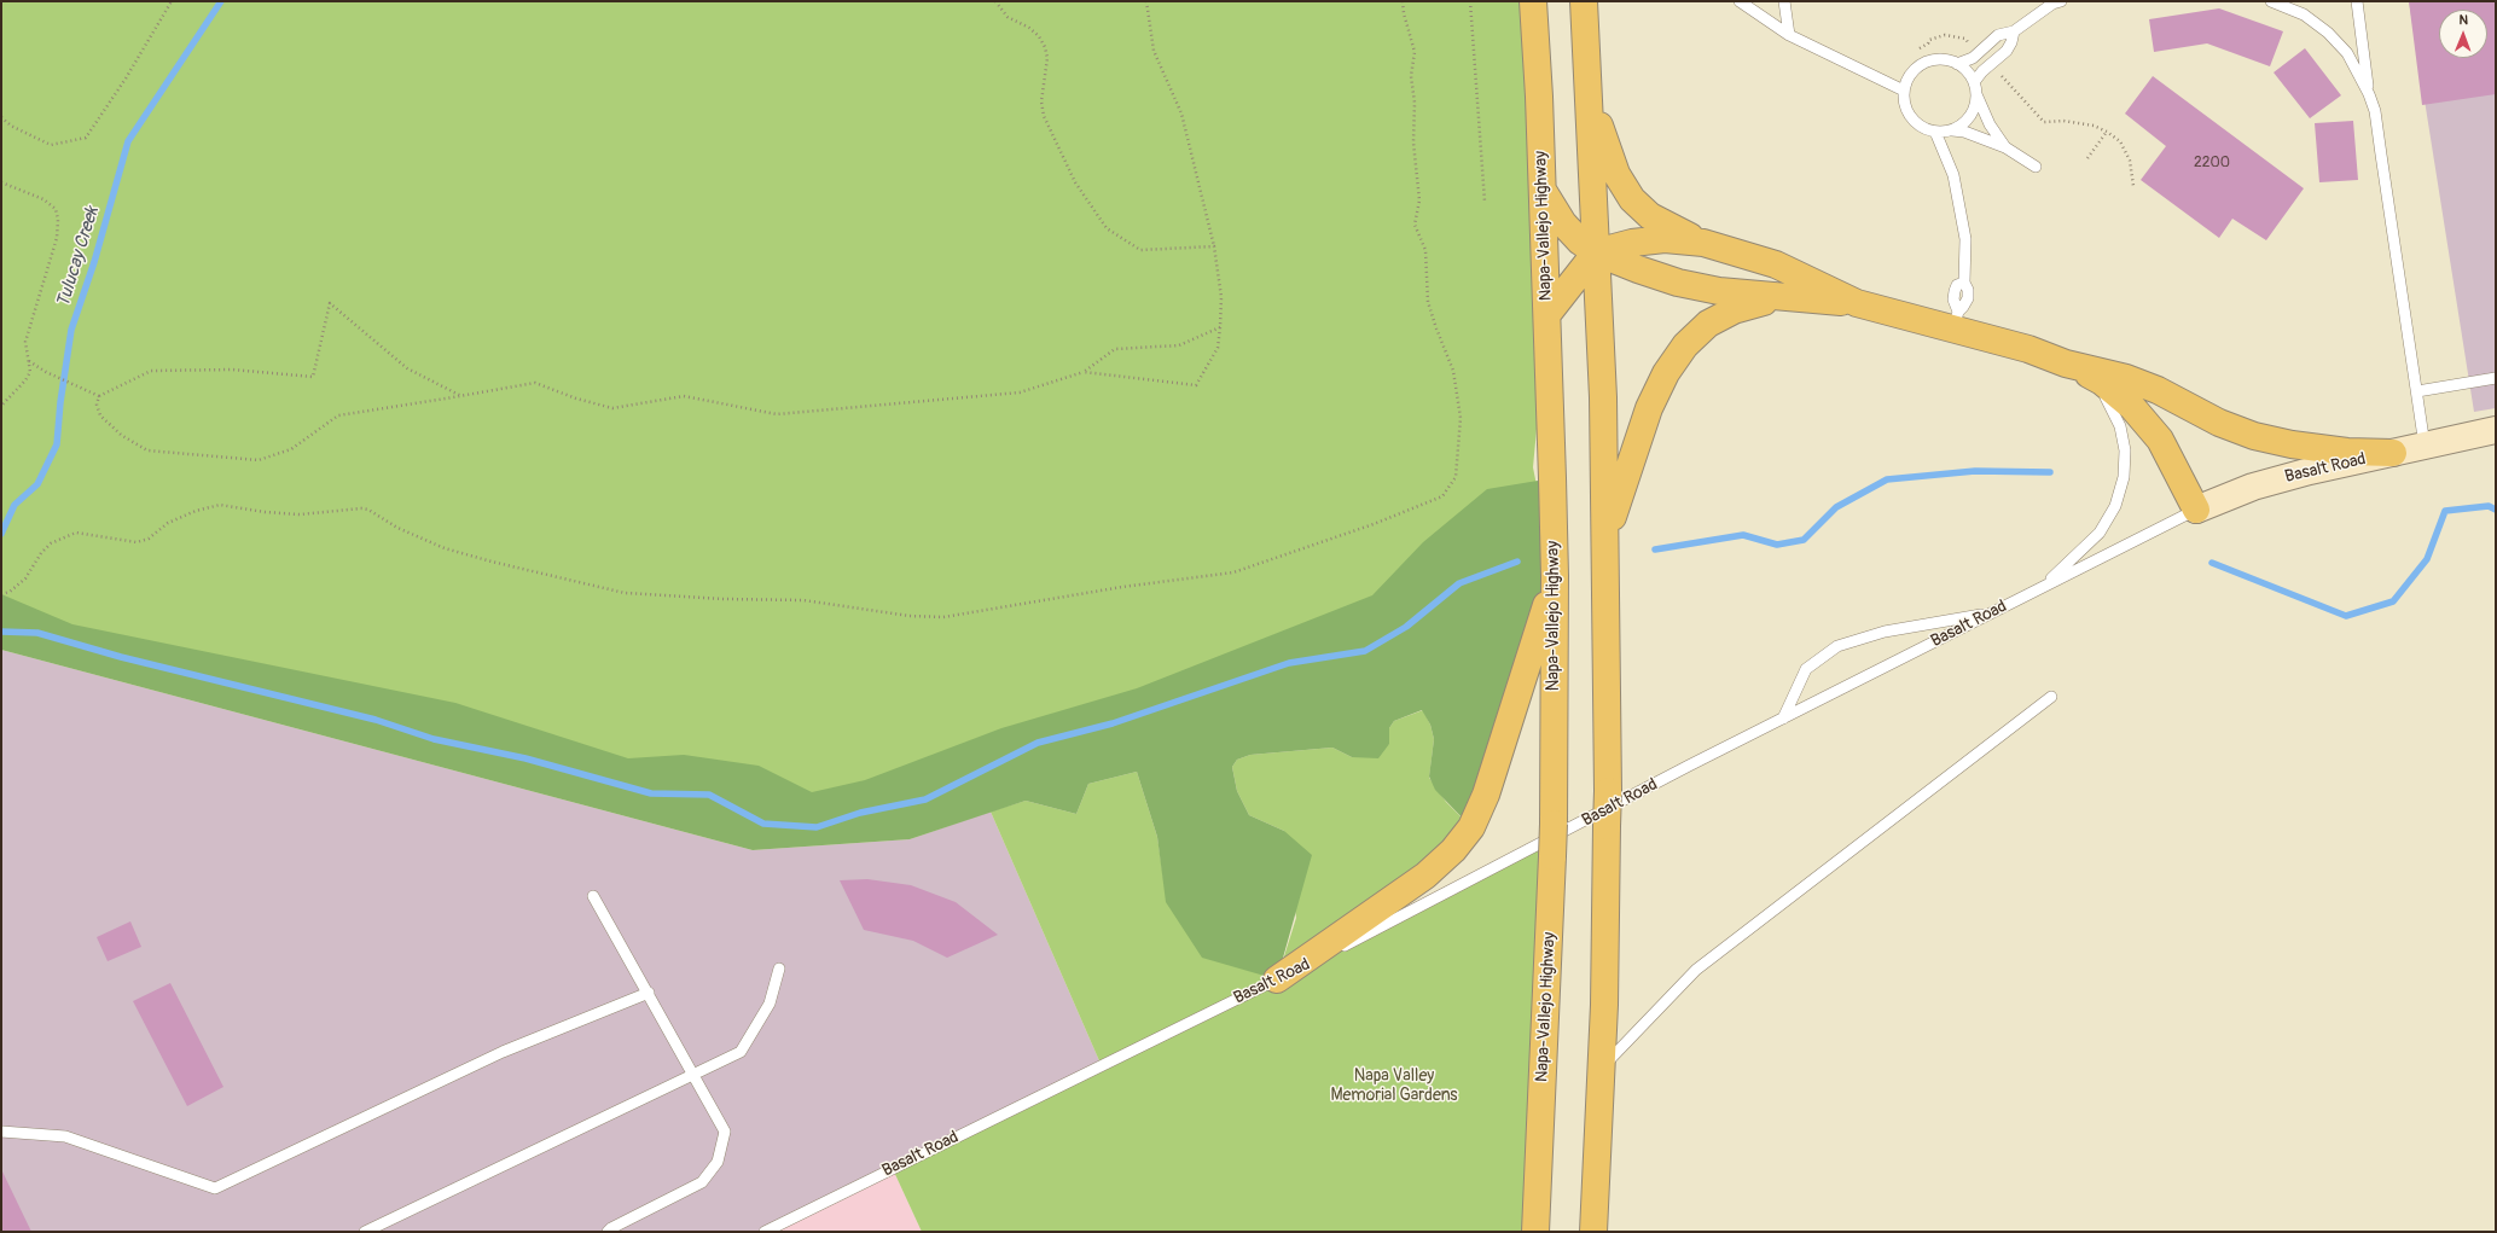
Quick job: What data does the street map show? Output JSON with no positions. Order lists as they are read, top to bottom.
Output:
{
  "streets": {
    "main road": ["Napa-Vallejo Highway"],
    "street": ["Basalt Road"]
  },
  "water": ["Tulucay Creek"],
  "parks": ["Napa Valley Memorial Gardens"],
  "house_numbers": ["2200"],
  "north": "top"
}
